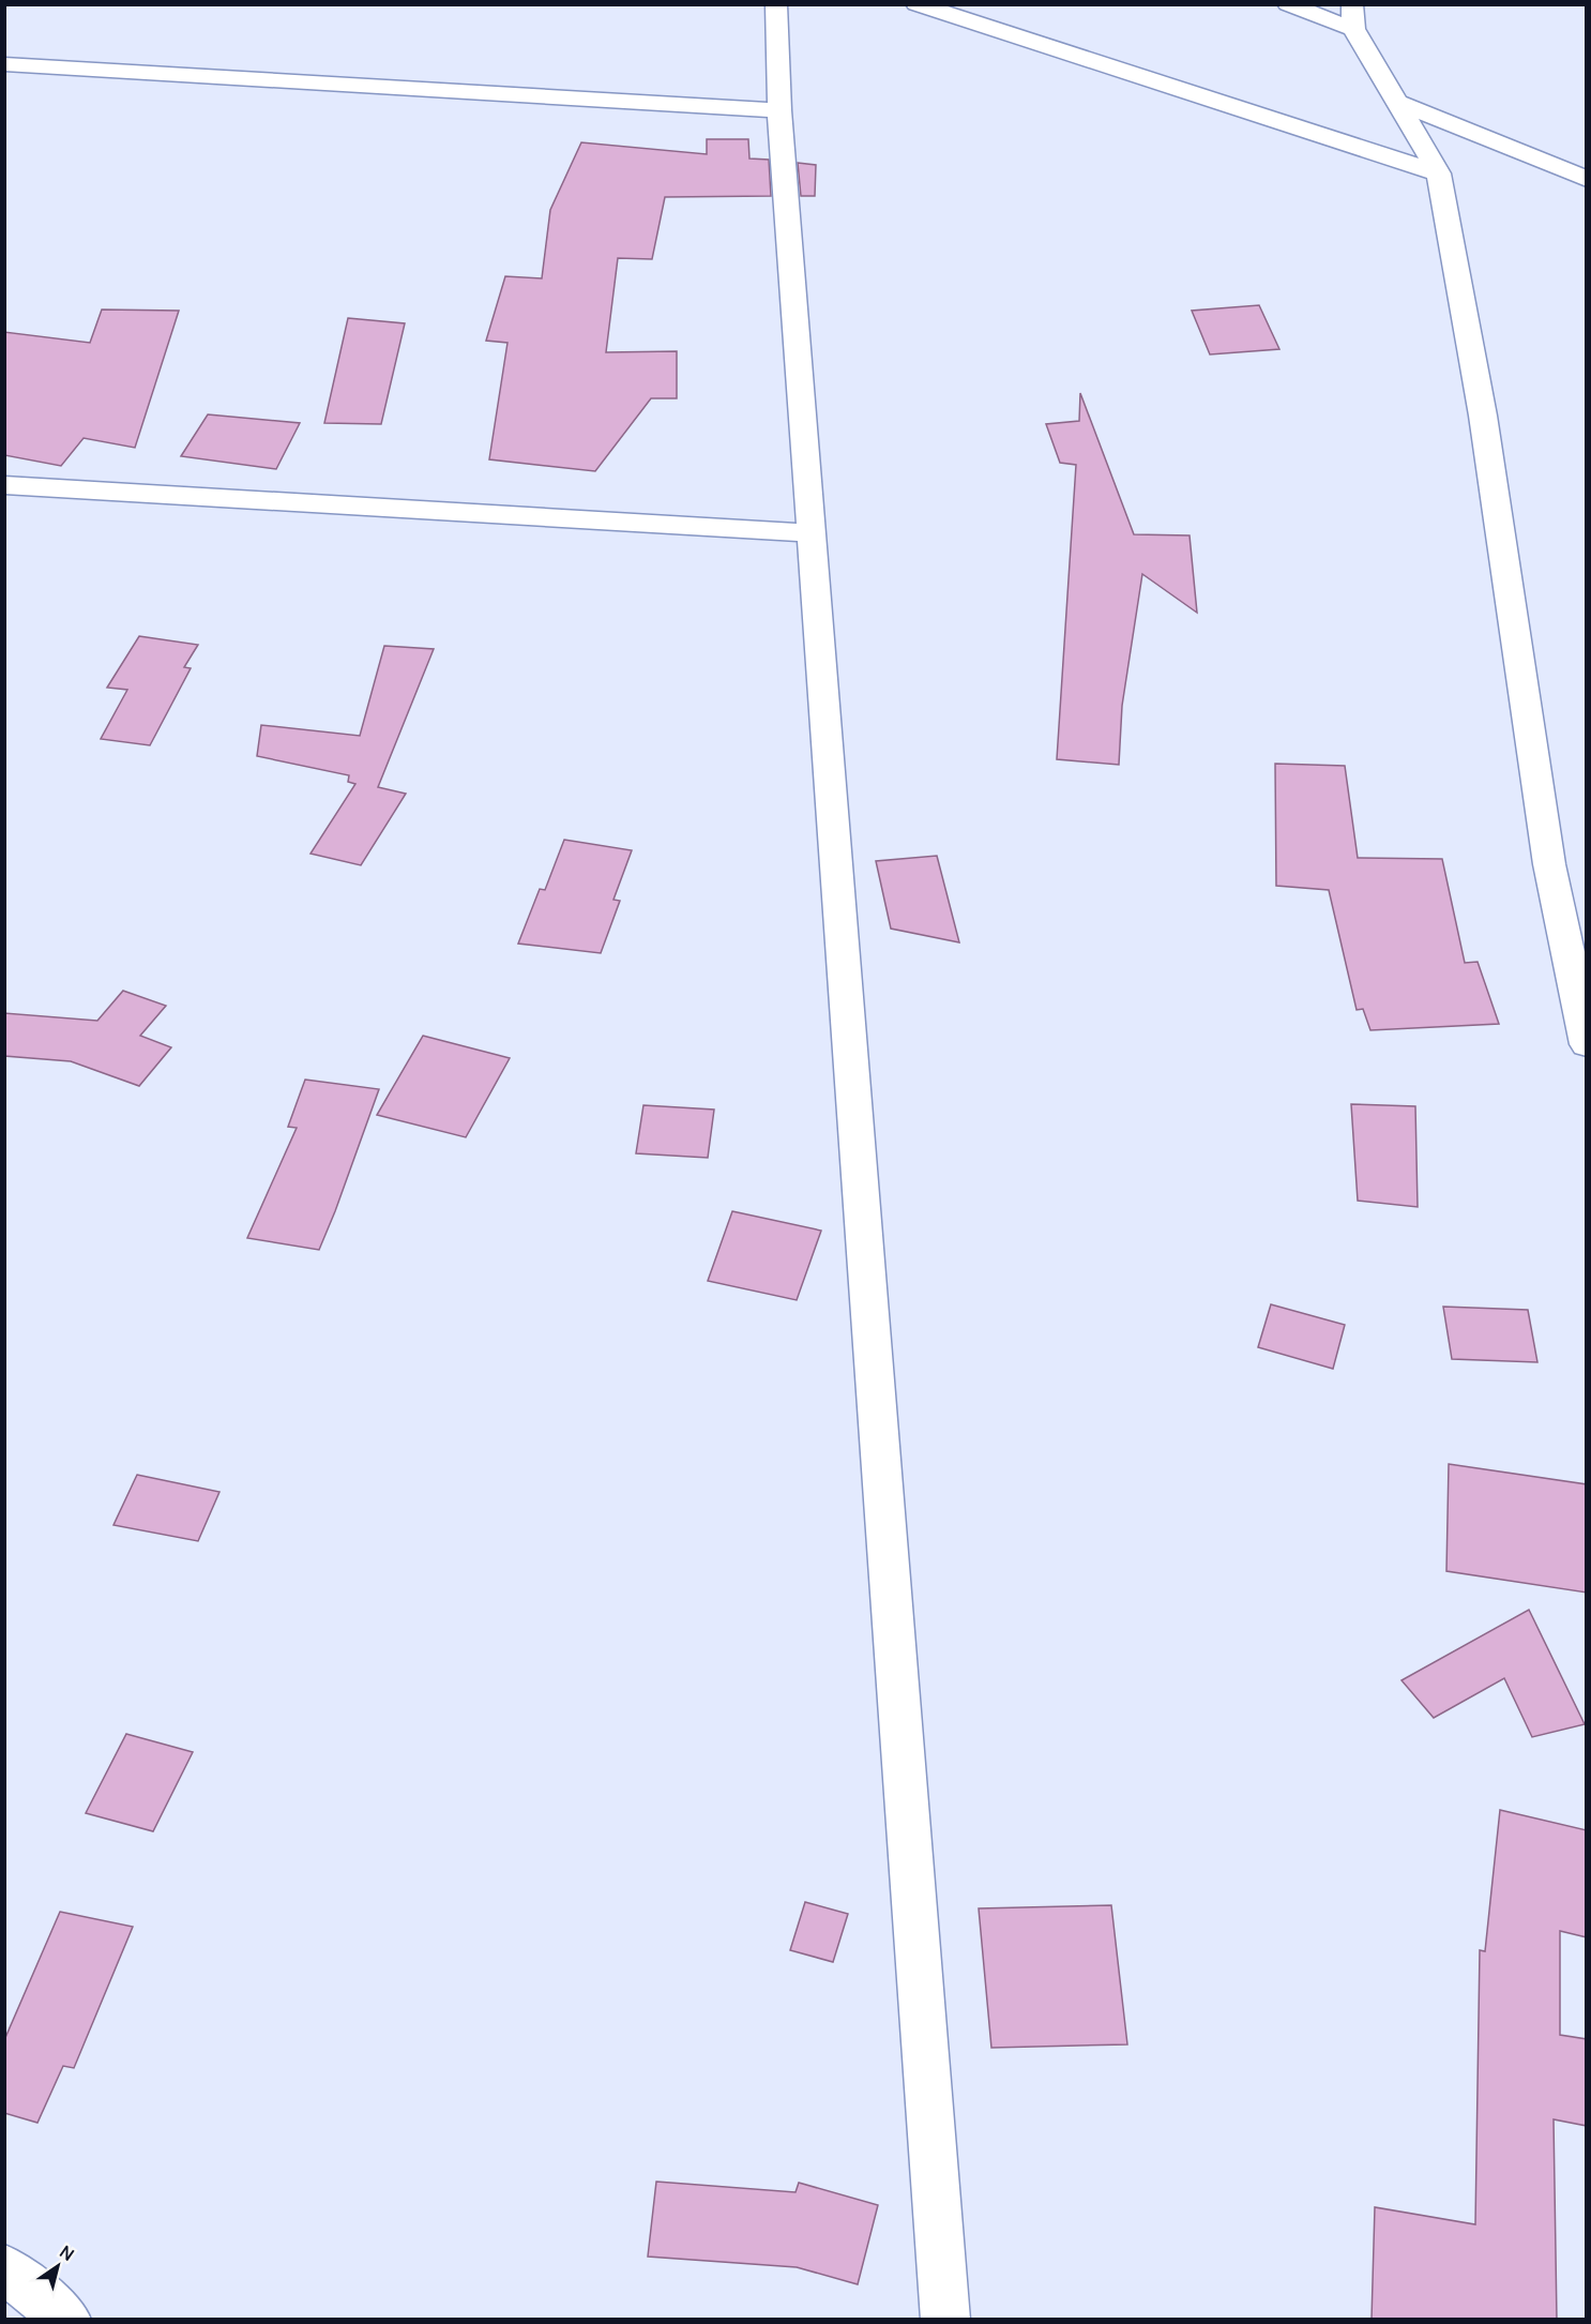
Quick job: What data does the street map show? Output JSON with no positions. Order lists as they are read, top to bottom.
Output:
{
  "north": "top right"
}
